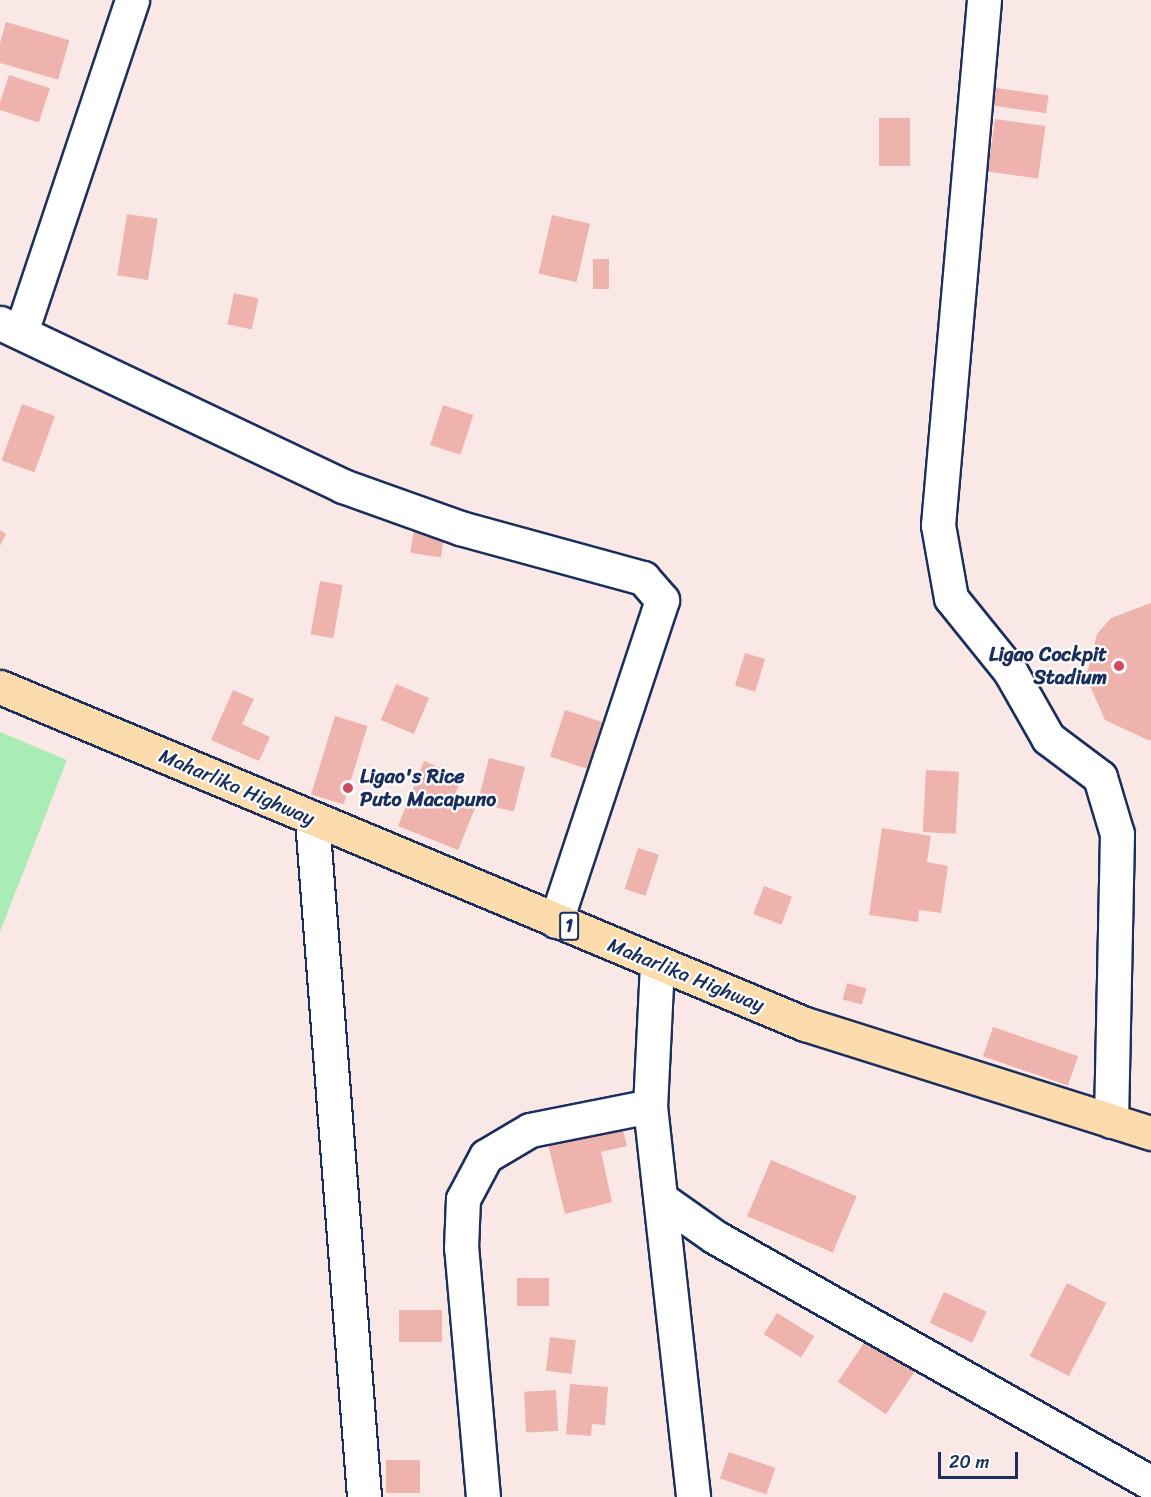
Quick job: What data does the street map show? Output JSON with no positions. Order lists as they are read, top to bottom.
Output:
{
  "streets": {
    "highway": ["Maharlika Highway", "1"]
  },
  "places": ["Ligao Cockpit Stadium", "Ligao's Rice Puto Macapuno"],
  "scale_bar": "20 m"
}
